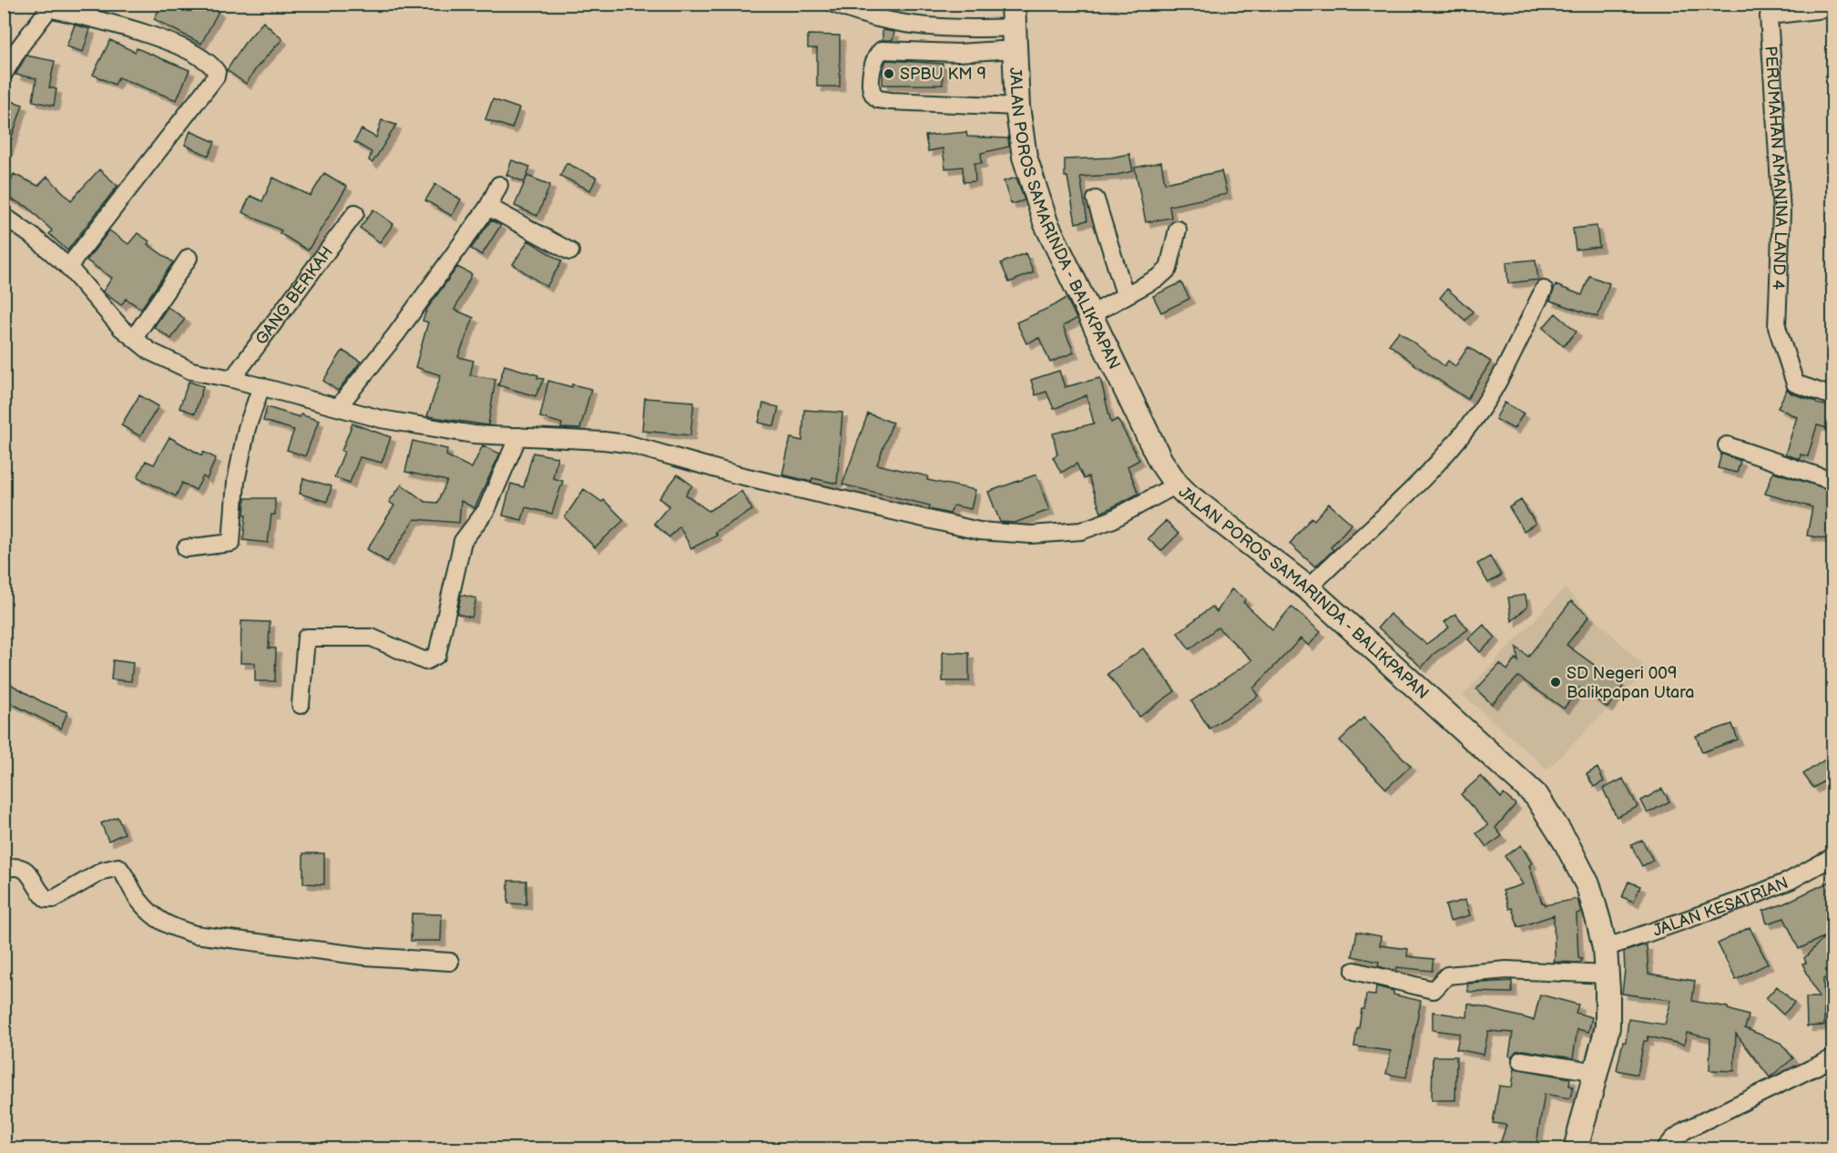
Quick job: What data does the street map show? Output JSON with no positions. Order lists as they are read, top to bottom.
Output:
{
  "streets": {
    "highway": ["JALAN POROS SAMARINDA - BALIKPAPAN"],
    "street": ["PERUMAHAN AMANINA LAND 4", "GANG BERKAH", "JALAN KESATRIAN"]
  },
  "crossings": [
    ["JALAN POROS SAMARINDA - BALIKPAPAN", "JALAN KESATRIAN"]
  ],
  "places": ["SPBU KM 9", "SD Negeri 009 Balikpapan Utara"]
}
